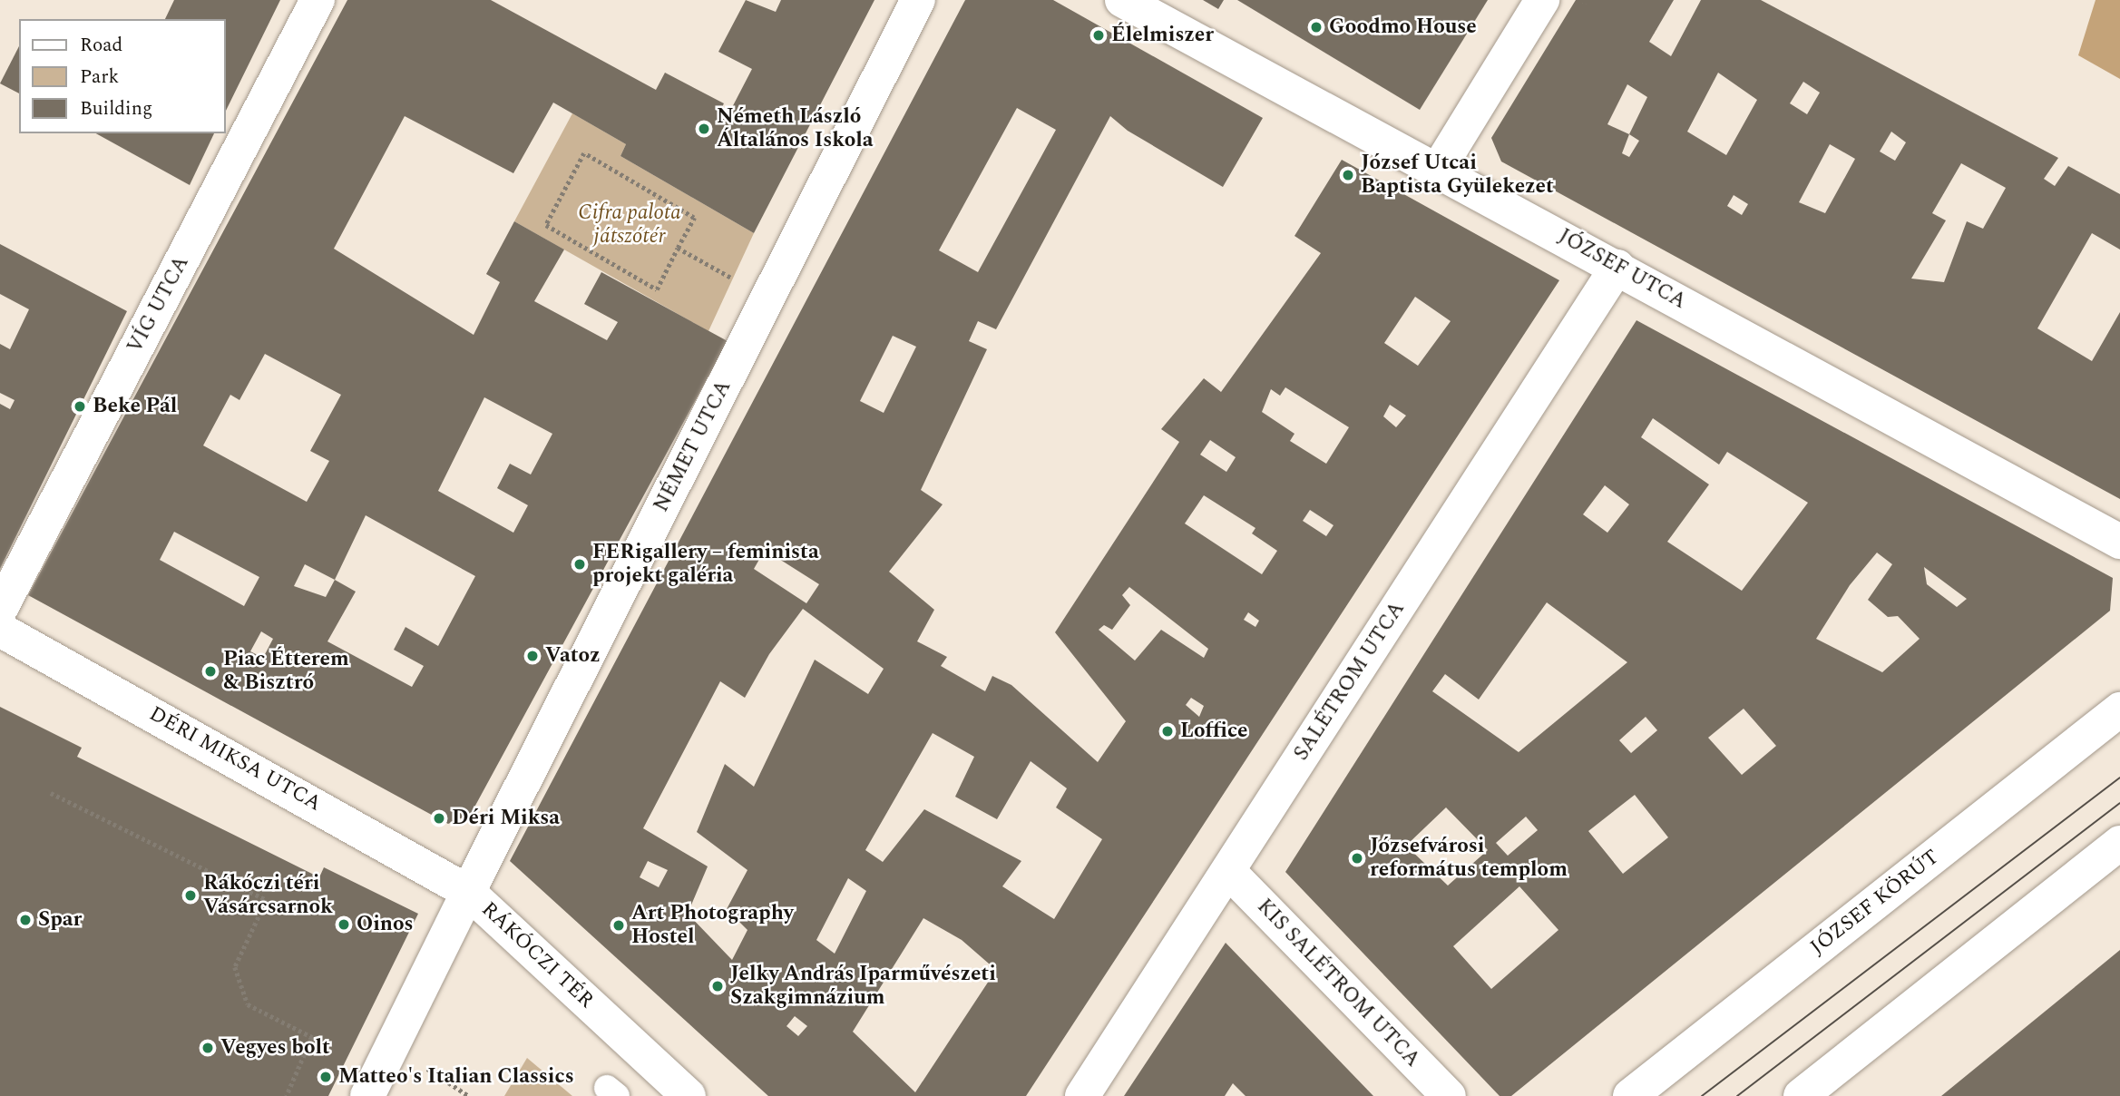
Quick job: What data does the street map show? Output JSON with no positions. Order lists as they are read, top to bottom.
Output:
{
  "streets": {
    "street": [
      "JÓZSEF UTCA",
      "VÍG UTCA",
      "NÉMET UTCA",
      "SALÉTROM UTCA",
      "DÉRI MIKSA UTCA",
      "JÓZSEF KÖRÚT",
      "RÁKÓCZI TÉR",
      "KIS SALÉTROM UTCA"
    ]
  },
  "crossings": [
    ["JÓZSEF UTCA", "SALÉTROM UTCA"],
    ["NÉMET UTCA", "DÉRI MIKSA UTCA"],
    ["NÉMET UTCA", "RÁKÓCZI TÉR"],
    ["SALÉTROM UTCA", "KIS SALÉTROM UTCA"],
    ["DÉRI MIKSA UTCA", "RÁKÓCZI TÉR"]
  ],
  "parks": ["Cifra palota játszótér"],
  "places": [
    "Goodmo House",
    "Élelmiszer",
    "Németh László Általános Iskola",
    "József Utcai Baptista Gyülekezet",
    "Beke Pál",
    "FERigallery – feminista projekt galéria",
    "Vatoz",
    "Piac Étterem & Bisztró",
    "Loffice",
    "Déri Miksa",
    "Józsefvárosi református templom",
    "Rákóczi téri Vásárcsarnok",
    "Spar",
    "Oinos",
    "Art Photography Hostel",
    "Jelky András Iparművészeti Szakgimnázium",
    "Vegyes bolt",
    "Matteo's Italian Classics"
  ],
  "legend": ["Road", "Park", "Building"]
}
